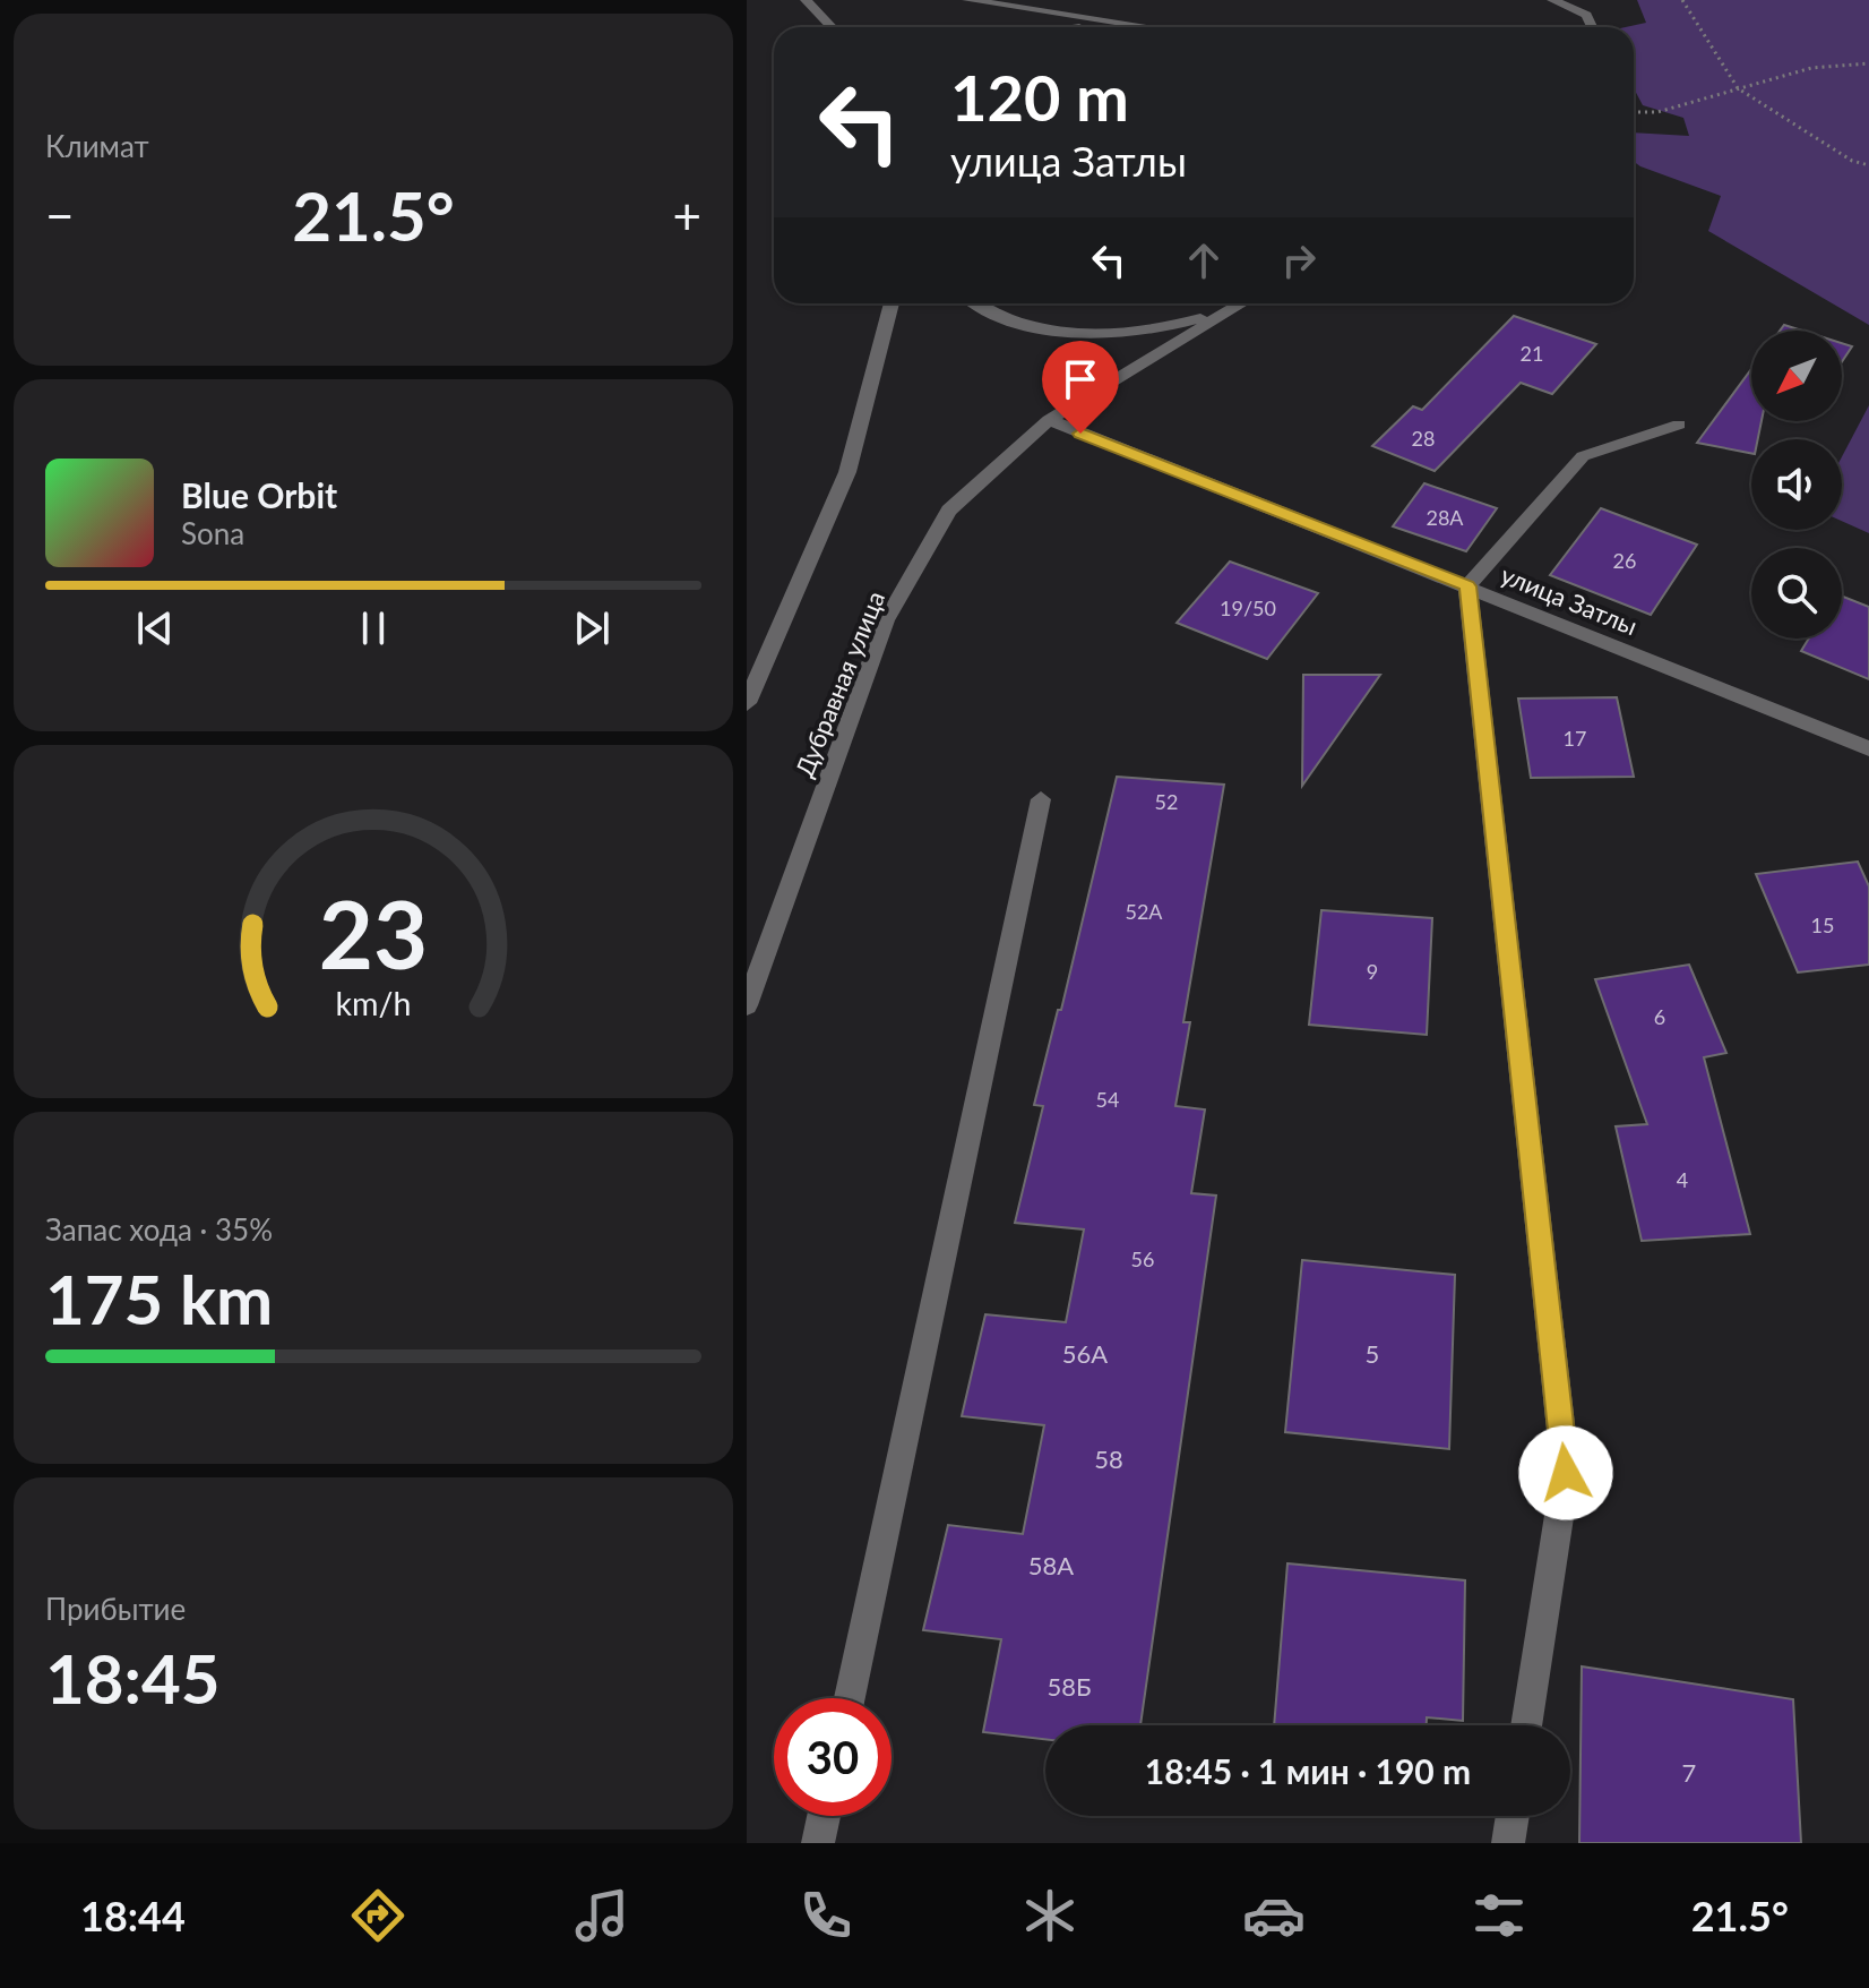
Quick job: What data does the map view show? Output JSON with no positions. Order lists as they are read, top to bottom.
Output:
{
  "streets": {
    "street": ["улица Затлы", "Дубравная улица"]
  },
  "crossings": [
    ["улица Затлы", "Дубравная улица"]
  ],
  "house_numbers": [
    "21",
    "28",
    "28А",
    "26",
    "19/50",
    "17",
    "52",
    "52А",
    "15",
    "9",
    "6",
    "54",
    "4",
    "56",
    "56А",
    "5",
    "58",
    "58А",
    "58Б",
    "7"
  ],
  "north": "bottom left",
  "page": {
    "tile": [
      "Климат",
      ["Запас хода · 35%", "175 km"],
      ["Прибытие", "18:45"]
    ],
    "turn": ["120 m", "улица Затлы"],
    "heat": ["−", "21.5°", "+"],
    "song": ["Blue Orbit", "Sona"],
    "limit": "30",
    "trip": "18:45 · 1 мин · 190 m",
    "tabs": ["18:44", "21.5°"],
    "gauge": ["23", "km/h"]
  }
}
